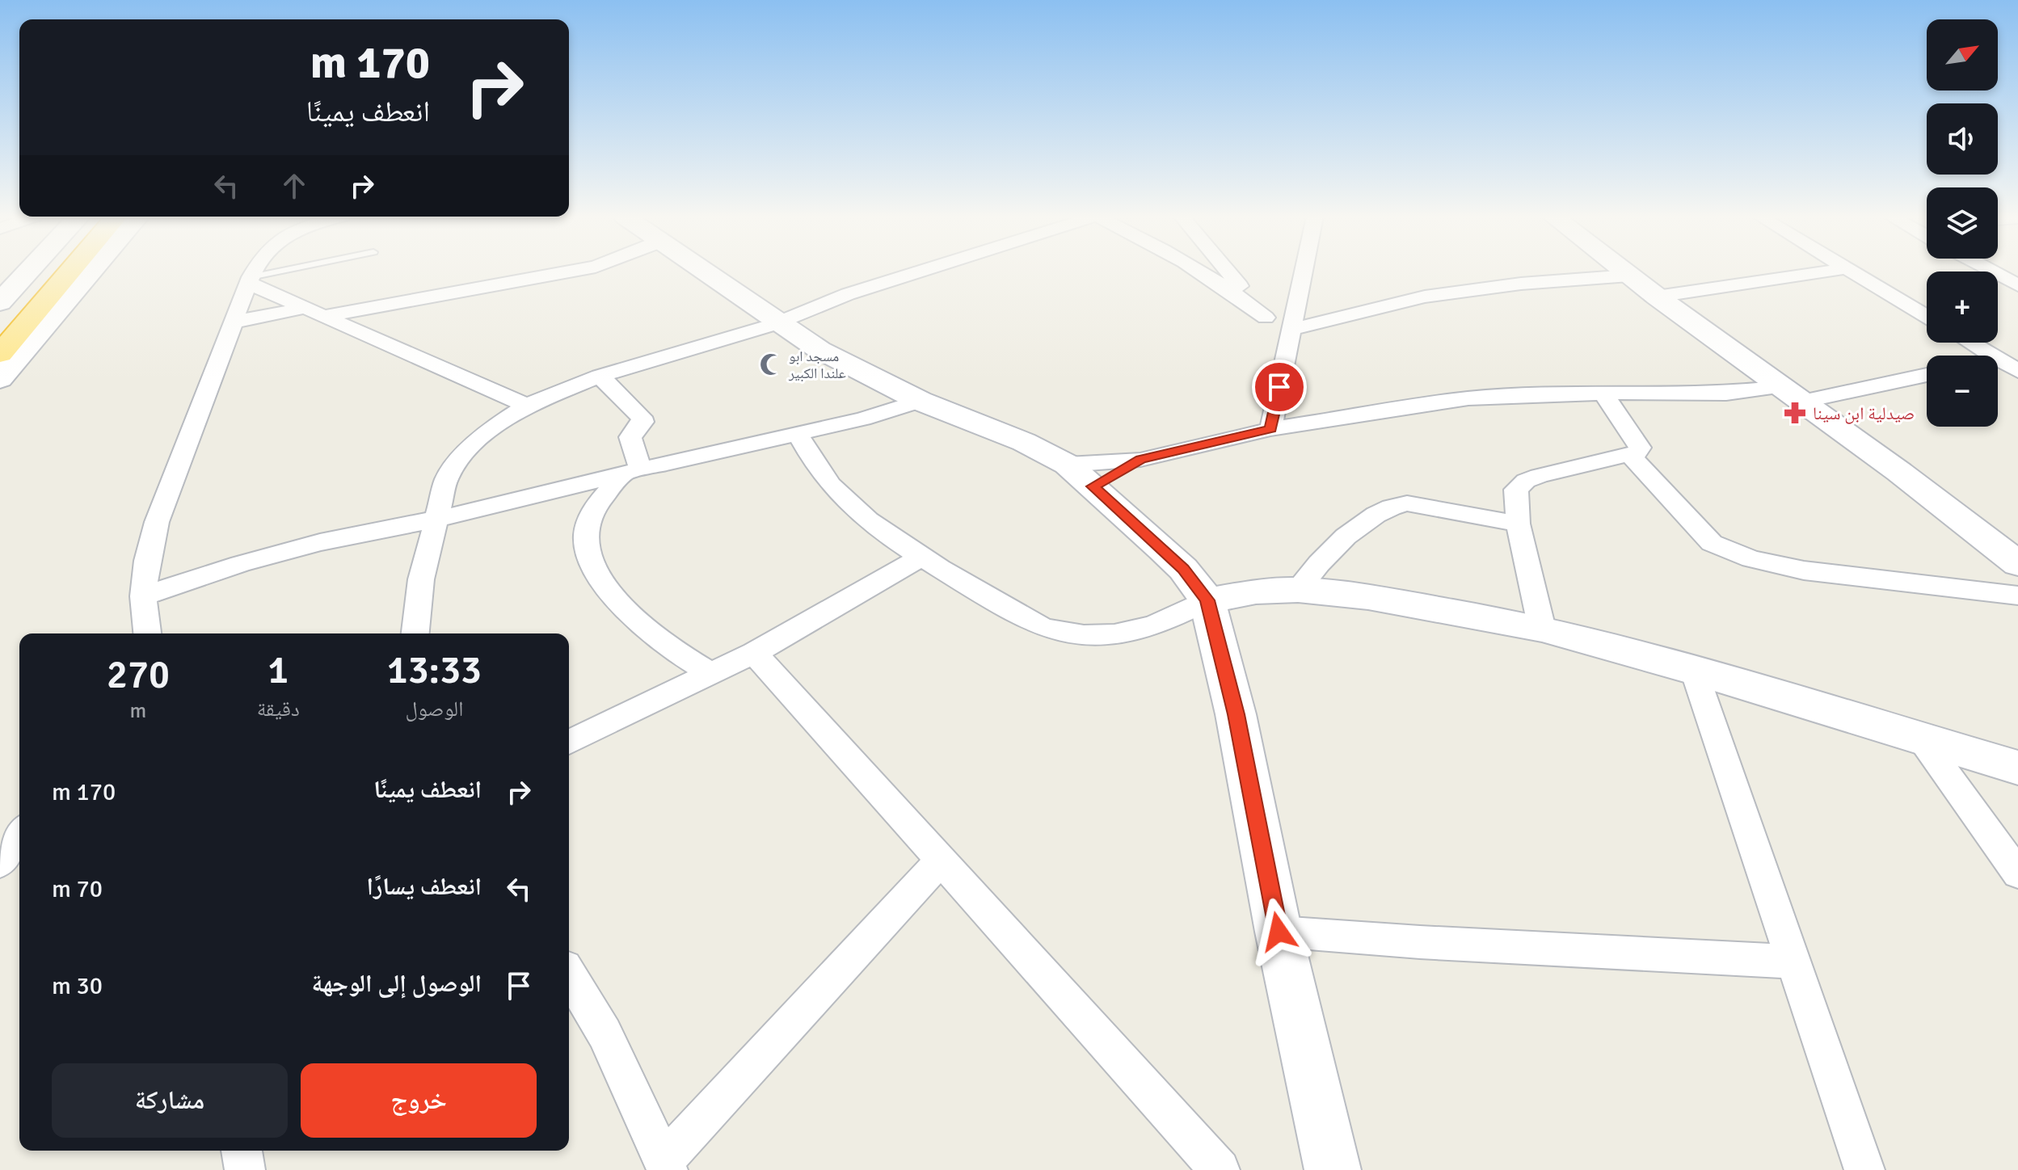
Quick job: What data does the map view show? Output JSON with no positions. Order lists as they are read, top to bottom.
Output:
{
  "places": {
    "mosque": ["مسجد ابو علندا الكبير"],
    "pharmacy": ["صيدلية ابن سينا"]
  },
  "north": "top right",
  "page": {
    "map_buttons": ["+", "−"],
    "turn": ["170 m", "انعطف يمينًا"],
    "eta": [
      "13:33",
      "الوصول",
      "1",
      "دقيقة",
      "270",
      "m"
    ],
    "list": [
      {
        "name": "انعطف يمينًا",
        "value": "170 m"
      },
      {
        "name": "انعطف يسارًا",
        "value": "70 m"
      },
      {
        "name": "الوصول إلى الوجهة",
        "value": "30 m"
      }
    ],
    "buttons": ["خروج", "مشاركة"]
  }
}
